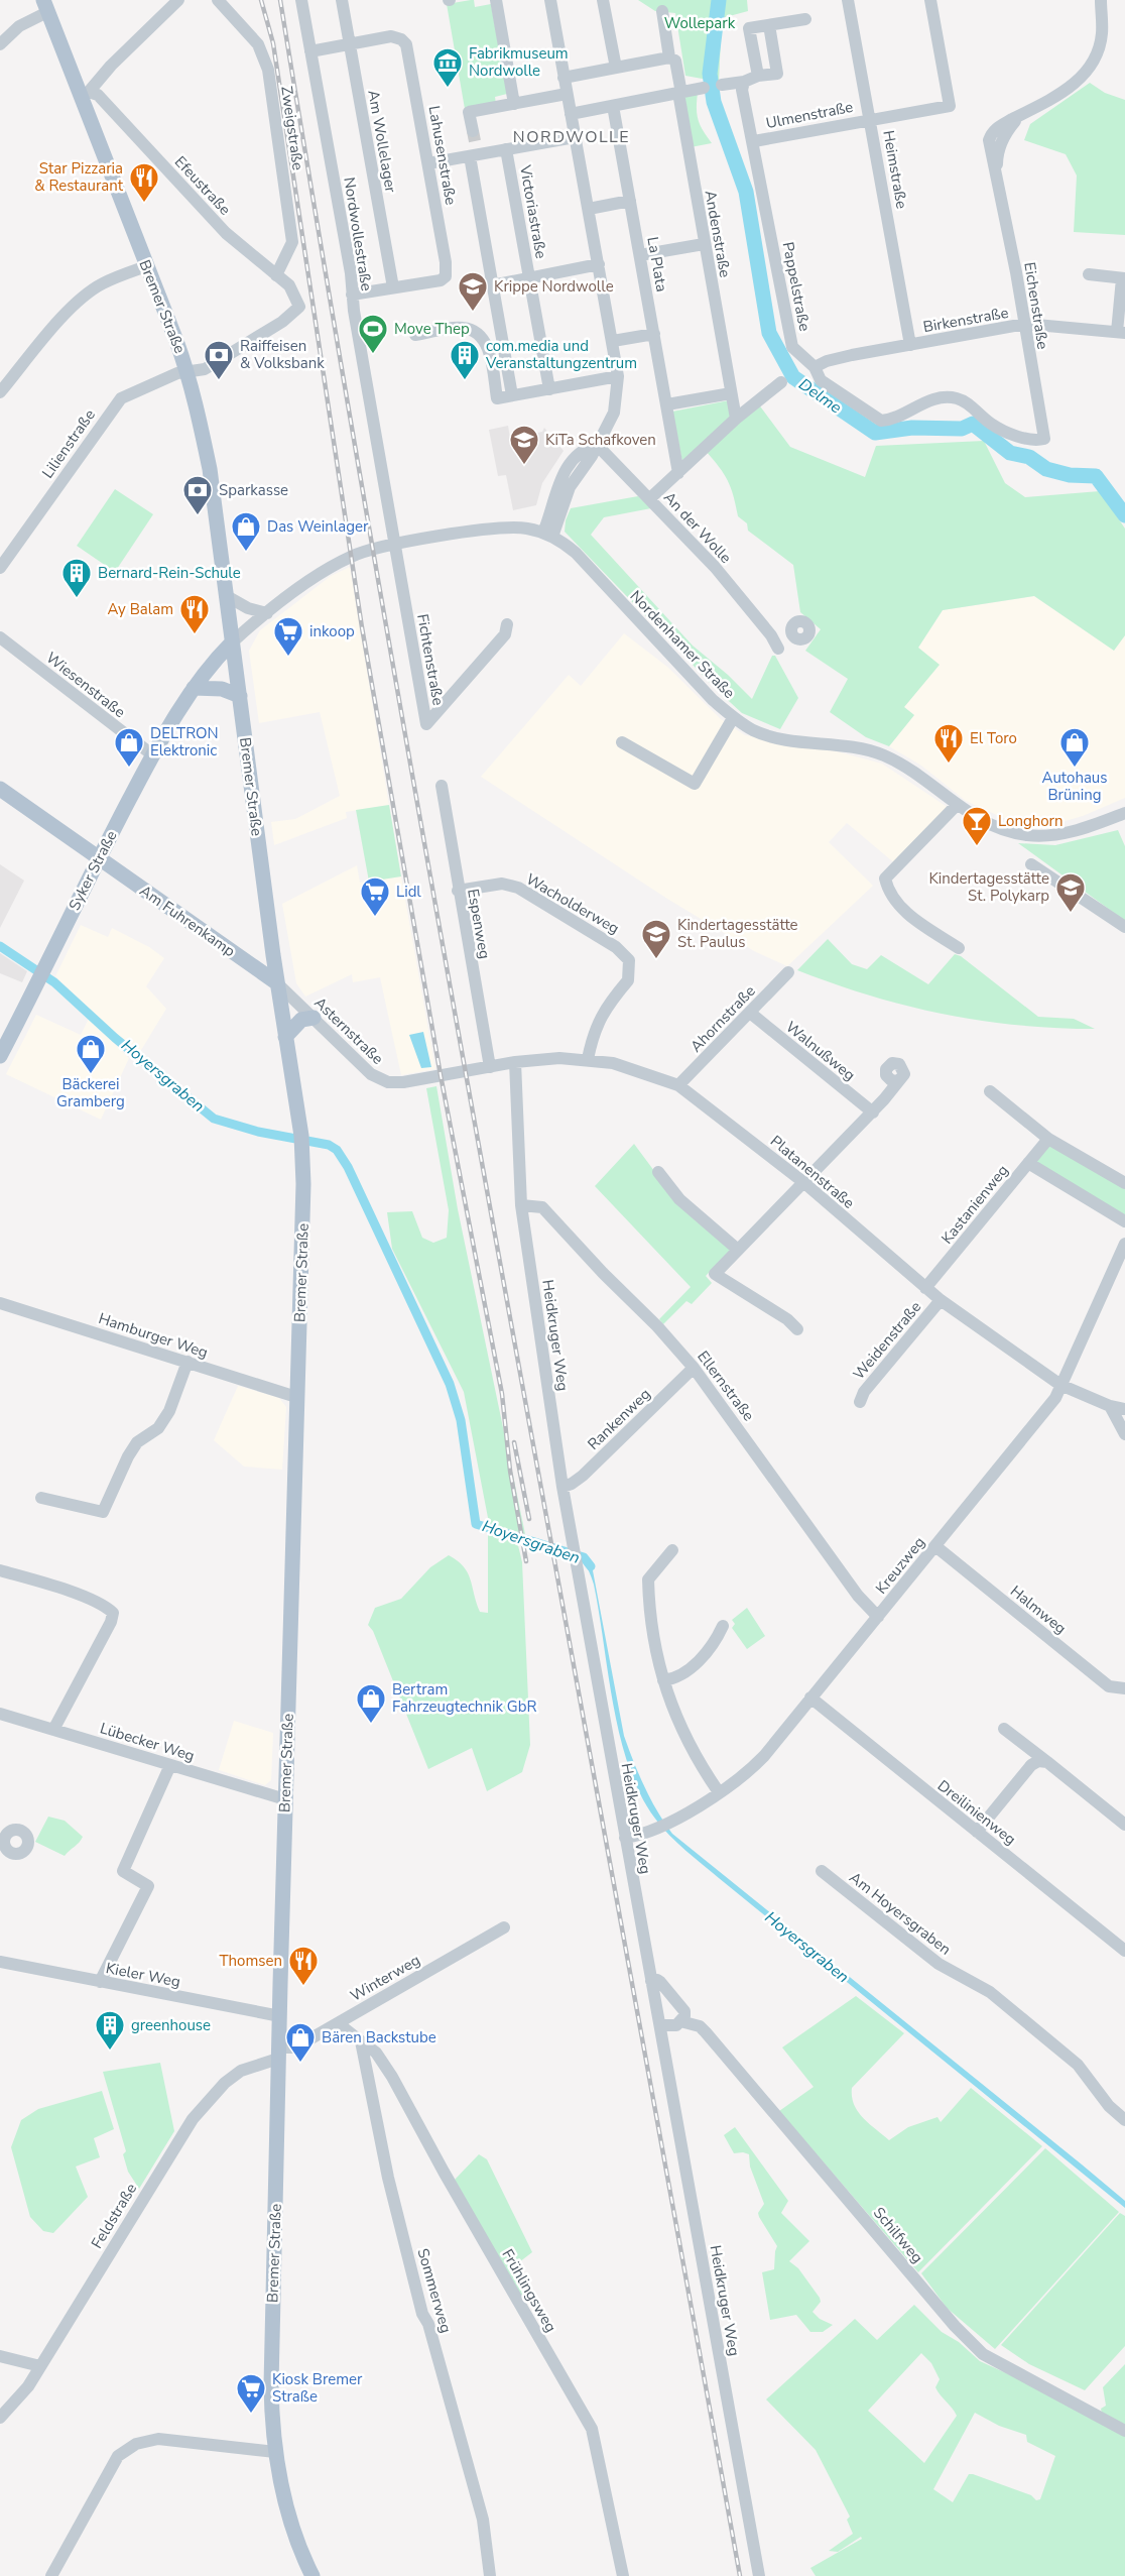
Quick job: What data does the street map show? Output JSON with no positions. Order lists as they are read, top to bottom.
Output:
{
  "streets": {
    "main road": ["Bremer Straße", "Syker Straße", "Am Fuhrenkamp"],
    "street": [
      "Ulmenstraße",
      "Zweigstraße",
      "Am Wollelager",
      "Lahusenstraße",
      "Heimstraße",
      "Efeustraße",
      "Victoriastraße",
      "Nordwollestraße",
      "Andenstraße",
      "La Plata",
      "Pappelstraße",
      "Eichenstraße",
      "Birkenstraße",
      "Lilienstraße",
      "An der Wolle",
      "Nordenhamer Straße",
      "Fichtenstraße",
      "Wiesenstraße",
      "Wacholderweg",
      "Espenweg",
      "Ahornstraße",
      "Asternstraße",
      "Walnußweg",
      "Platanenstraße",
      "Kastanienweg",
      "Hamburger Weg",
      "Heidkruger Weg",
      "Weidenstraße",
      "Ellernstraße",
      "Rankenweg",
      "Kreuzweg",
      "Halmweg",
      "Lübecker Weg",
      "Dreilinienweg",
      "Am Hoyersgraben",
      "Kieler Weg",
      "Winterweg",
      "Feldstraße",
      "Schilfweg",
      "Sommerweg",
      "Frühlingsweg"
    ]
  },
  "crossings": [
    ["Ulmenstraße", "Heimstraße"],
    ["Ulmenstraße", "Pappelstraße"],
    ["Zweigstraße", "Efeustraße"],
    ["Am Wollelager", "Lahusenstraße"],
    ["Lahusenstraße", "Nordwollestraße"],
    ["Heimstraße", "Birkenstraße"],
    ["Efeustraße", "Bremer Straße"],
    ["Efeustraße", "Lilienstraße"],
    ["Nordwollestraße", "Nordenhamer Straße"],
    ["Nordwollestraße", "Fichtenstraße"],
    ["Pappelstraße", "Eichenstraße"],
    ["Pappelstraße", "Birkenstraße"],
    ["Eichenstraße", "Birkenstraße"],
    ["Bremer Straße", "Lilienstraße"],
    ["Bremer Straße", "Nordenhamer Straße"],
    ["Bremer Straße", "Syker Straße"],
    ["Bremer Straße", "Am Fuhrenkamp"],
    ["Bremer Straße", "Asternstraße"],
    ["Bremer Straße", "Hamburger Weg"],
    ["Bremer Straße", "Lübecker Weg"],
    ["Bremer Straße", "Kieler Weg"],
    ["Bremer Straße", "Winterweg"],
    ["Bremer Straße", "Feldstraße"],
    ["Nordenhamer Straße", "Fichtenstraße"],
    ["Nordenhamer Straße", "Syker Straße"],
    ["Wiesenstraße", "Syker Straße"],
    ["Syker Straße", "Am Fuhrenkamp"],
    ["Wacholderweg", "Espenweg"],
    ["Wacholderweg", "Platanenstraße"],
    ["Am Fuhrenkamp", "Asternstraße"],
    ["Espenweg", "Asternstraße"],
    ["Ahornstraße", "Walnußweg"],
    ["Ahornstraße", "Platanenstraße"],
    ["Asternstraße", "Platanenstraße"],
    ["Asternstraße", "Heidkruger Weg"],
    ["Platanenstraße", "Kastanienweg"],
    ["Platanenstraße", "Heidkruger Weg"],
    ["Platanenstraße", "Weidenstraße"],
    ["Platanenstraße", "Kreuzweg"],
    ["Heidkruger Weg", "Ellernstraße"],
    ["Heidkruger Weg", "Rankenweg"],
    ["Heidkruger Weg", "Kreuzweg"],
    ["Ellernstraße", "Rankenweg"],
    ["Ellernstraße", "Kreuzweg"],
    ["Kreuzweg", "Halmweg"],
    ["Kreuzweg", "Dreilinienweg"],
    ["Winterweg", "Feldstraße"],
    ["Sommerweg", "Frühlingsweg"]
  ],
  "districts": ["NORDWOLLE"],
  "water": ["Delme", "Hoyersgraben"],
  "parks": ["Wollepark"],
  "places": {
    "museum": ["Fabrikmuseum Nordwolle"],
    "restaurant": [
      "Star Pizzaria & Restaurant",
      "Ay Balam",
      "El Toro",
      "Thomsen"
    ],
    "school or university": [
      "Krippe Nordwolle",
      "KiTa Schafkoven",
      "Kindertagesstätte St. Polykarp",
      "Kindertagesstätte St. Paulus"
    ],
    "sports": ["Move Thep"],
    "bank": ["Raiffeisen & Volksbank", "Sparkasse"],
    "building": ["com.media und Veranstaltungzentrum", "Bernard-Rein-Schule", "greenhouse"],
    "shop": [
      "Das Weinlager",
      "DELTRON Elektronic",
      "Autohaus Brüning",
      "Bäckerei Gramberg",
      "Bertram Fahrzeugtechnik GbR",
      "Bären Backstube"
    ],
    "supermarket": ["inkoop", "Lidl", "Kiosk Bremer Straße"],
    "bar": ["Longhorn"]
  }
}
